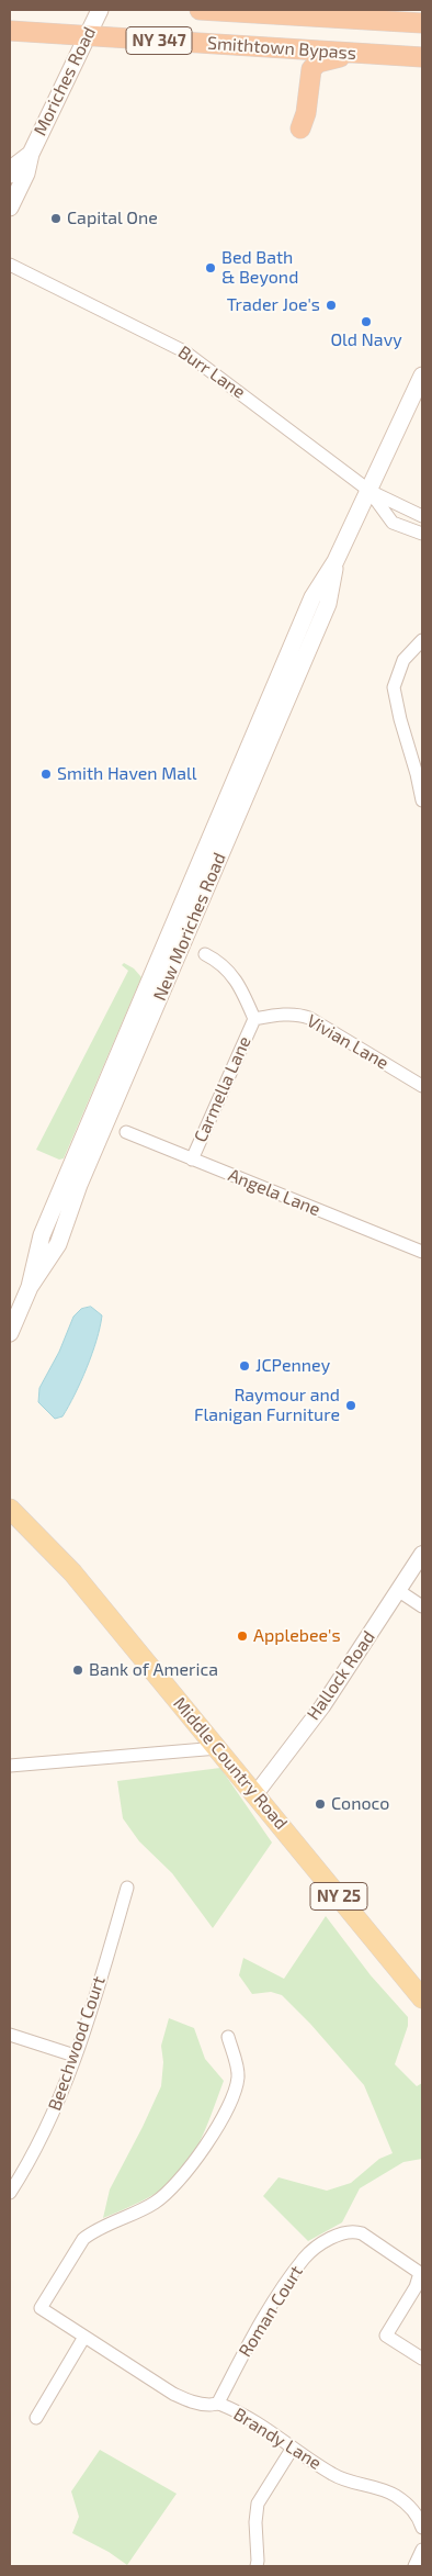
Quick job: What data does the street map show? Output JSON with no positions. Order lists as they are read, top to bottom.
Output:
{
  "streets": {
    "highway": ["NY 347", "Smithtown Bypass"],
    "main road": [
      "Moriches Road",
      "New Moriches Road",
      "Middle Country Road",
      "NY 25"
    ],
    "street": [
      "Burr Lane",
      "Vivian Lane",
      "Carmella Lane",
      "Angela Lane",
      "Hallock Road",
      "Beechwood Court",
      "Roman Court",
      "Brandy Lane"
    ]
  },
  "crossings": [
    ["Smithtown Bypass", "Moriches Road"],
    ["Burr Lane", "New Moriches Road"],
    ["Vivian Lane", "Carmella Lane"],
    ["Carmella Lane", "Angela Lane"],
    ["Hallock Road", "Middle Country Road"],
    ["Roman Court", "Brandy Lane"]
  ],
  "places": [
    "Capital One",
    "Bed Bath & Beyond",
    "Trader Joe's",
    "Old Navy",
    "Smith Haven Mall",
    "JCPenney",
    "Raymour and Flanigan Furniture",
    "Applebee's",
    "Bank of America",
    "Conoco"
  ]
}
